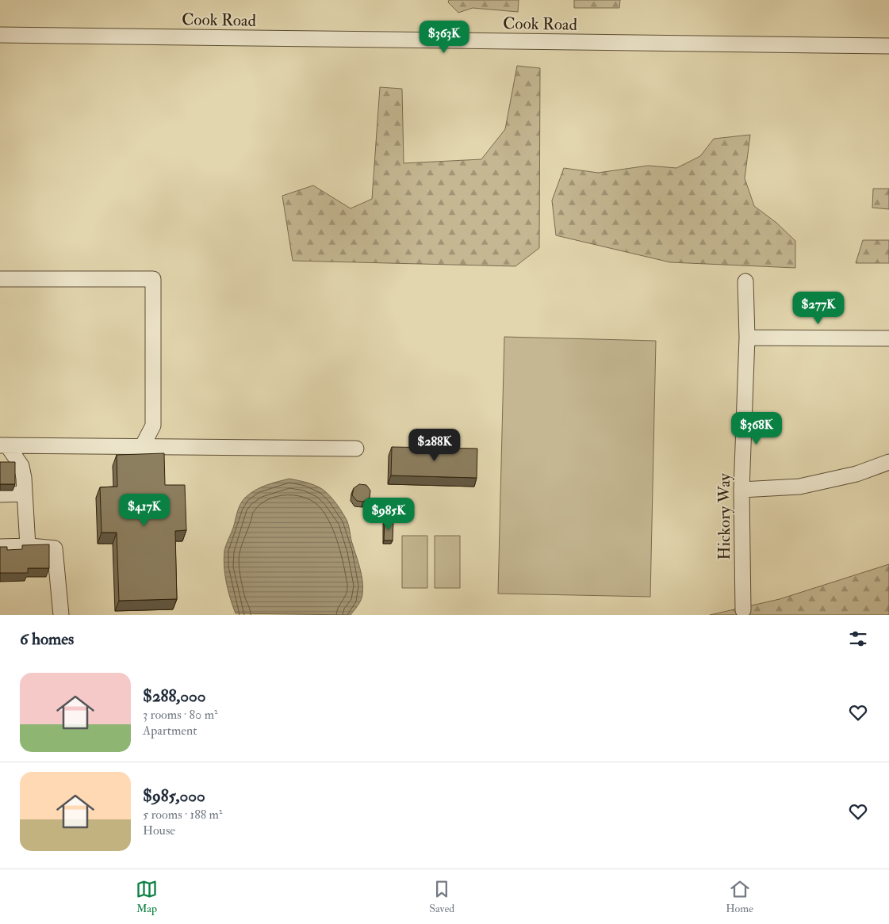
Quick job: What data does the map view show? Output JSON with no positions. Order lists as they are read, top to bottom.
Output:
{
  "streets": {
    "street": ["Cook Road", "Hickory Way"]
  },
  "page": {
    "price": [
      "$363K",
      "$277K",
      "$368K",
      "$288K",
      "$417K",
      "$985K"
    ],
    "heading": "6 homes",
    "list": [
      {
        "name": "$288,000",
        "note": "3 rooms · 80 m² · Apartment"
      },
      {
        "name": "$985,000",
        "note": "5 rooms · 188 m² · House"
      }
    ],
    "tabs": ["Map", "Saved", "Home"]
  }
}
